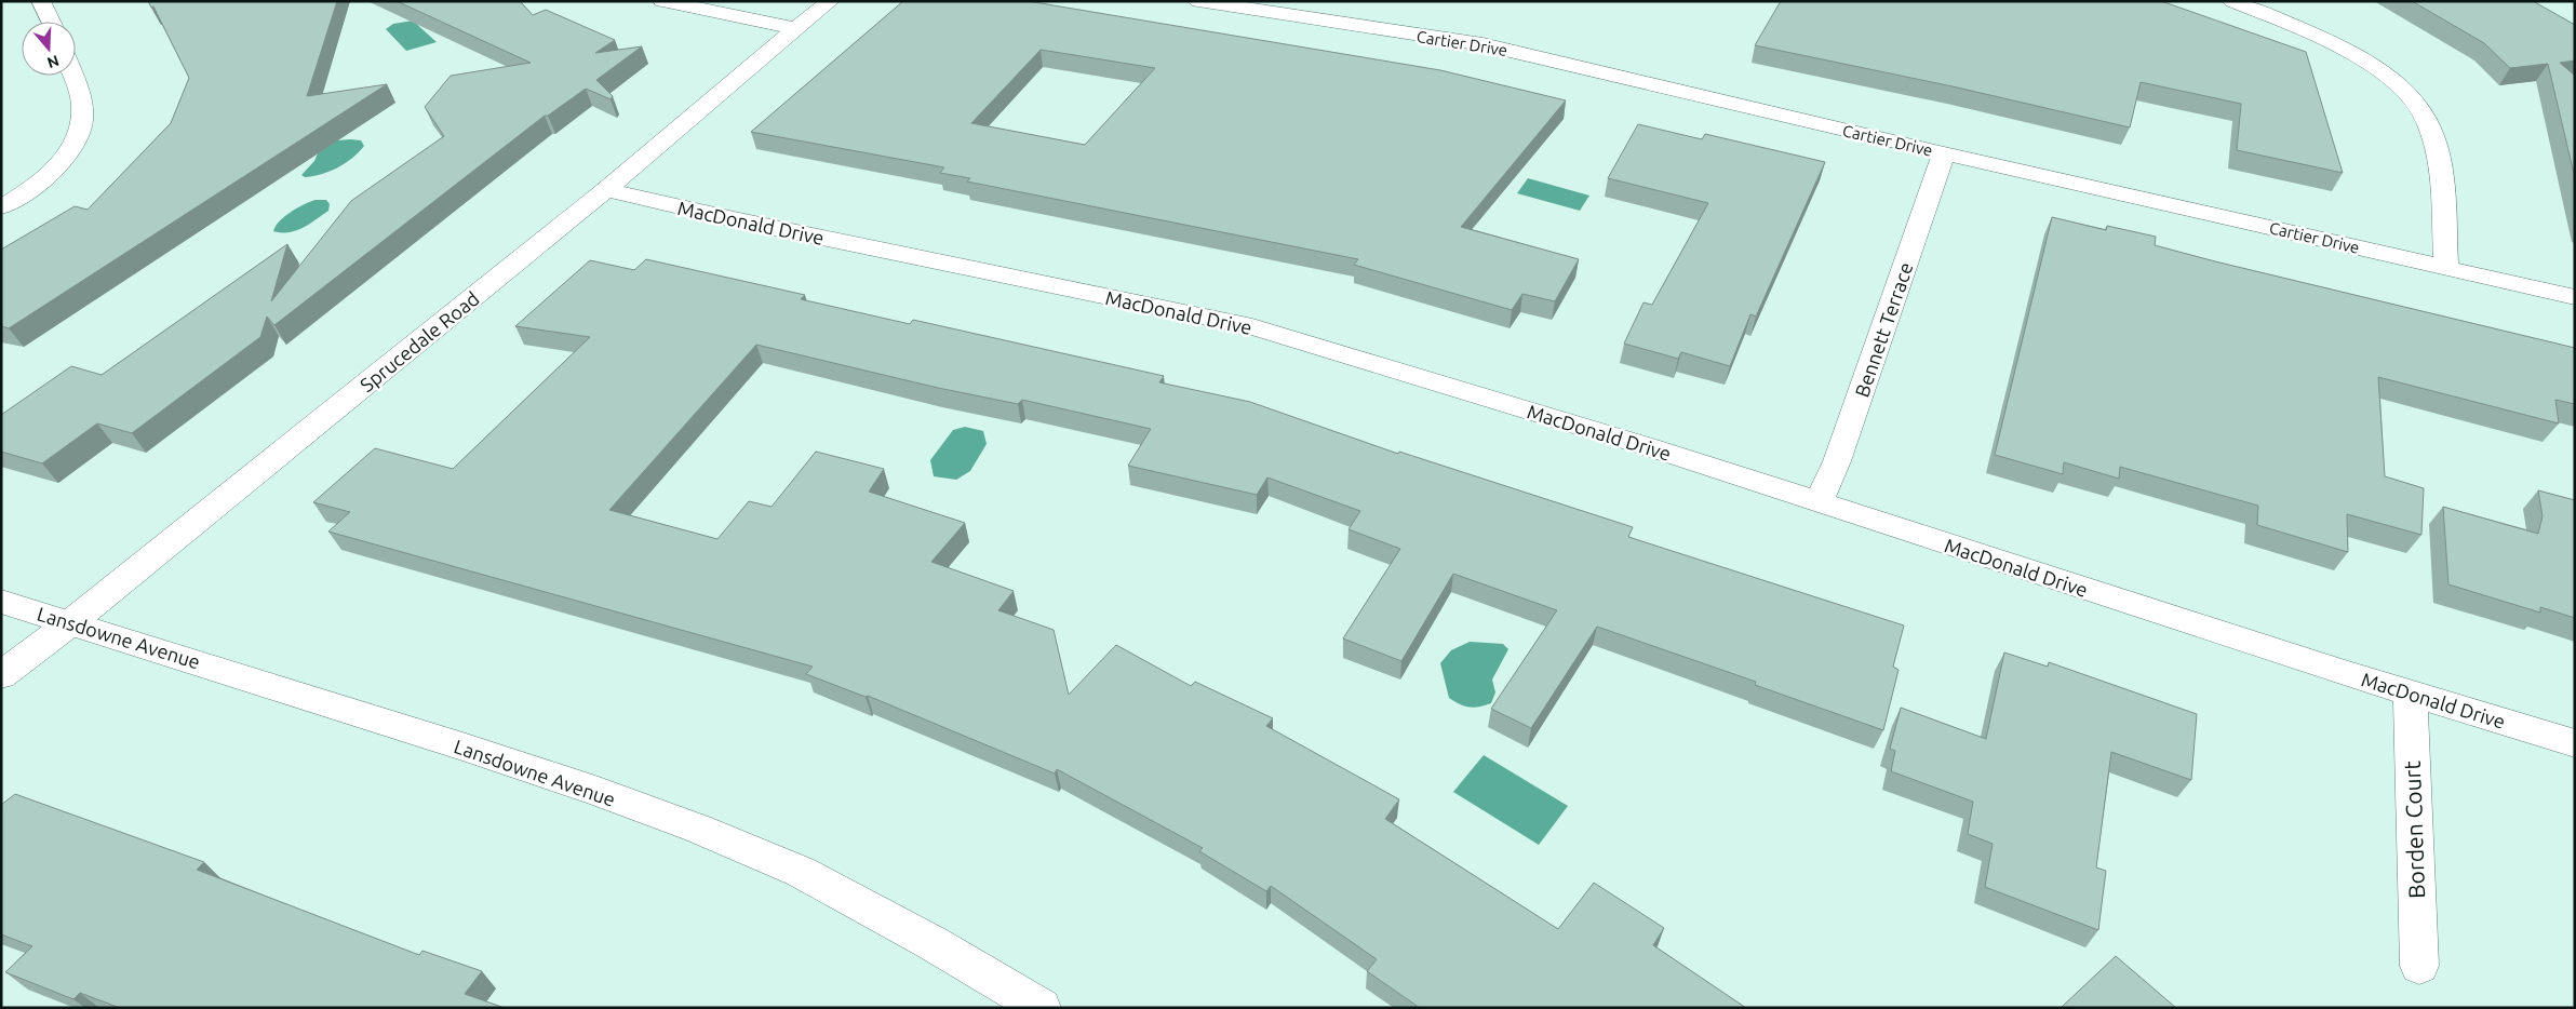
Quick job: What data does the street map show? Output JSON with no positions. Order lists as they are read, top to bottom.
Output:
{
  "streets": {
    "street": [
      "Cartier Drive",
      "MacDonald Drive",
      "Bennett Terrace",
      "Sprucedale Road",
      "Lansdowne Avenue",
      "Borden Court"
    ]
  },
  "crossings": [
    ["Cartier Drive", "Bennett Terrace"],
    ["MacDonald Drive", "Bennett Terrace"],
    ["MacDonald Drive", "Sprucedale Road"],
    ["MacDonald Drive", "Borden Court"],
    ["Sprucedale Road", "Lansdowne Avenue"]
  ],
  "north": "bottom"
}
